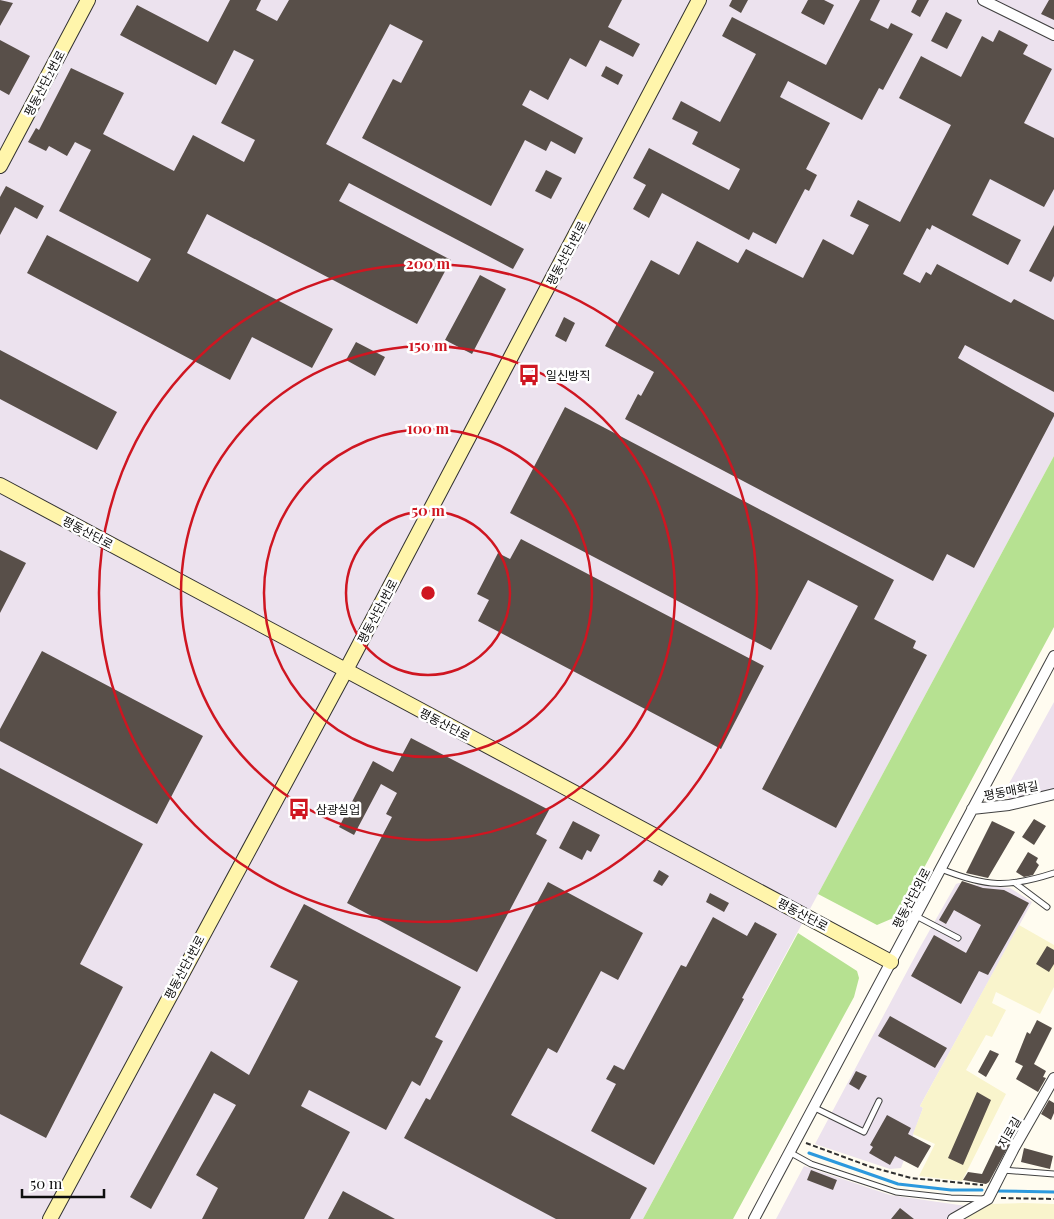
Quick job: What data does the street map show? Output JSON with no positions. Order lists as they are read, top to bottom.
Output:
{
  "streets": {
    "street": [
      "평동산단2번로",
      "평동산단1번로",
      "평동산단로",
      "평동매화길",
      "평동산단외로",
      "지로길"
    ]
  },
  "crossings": [
    ["평동산단1번로", "평동산단로"],
    ["평동산단로", "평동산단외로"],
    ["평동매화길", "평동산단외로"]
  ],
  "places": {
    "bus stop": ["일신방직", "삼광실업"]
  },
  "scale_bar": "50 m",
  "rings": [
    "200 m",
    "150 m",
    "100 m",
    "50 m"
  ]
}
